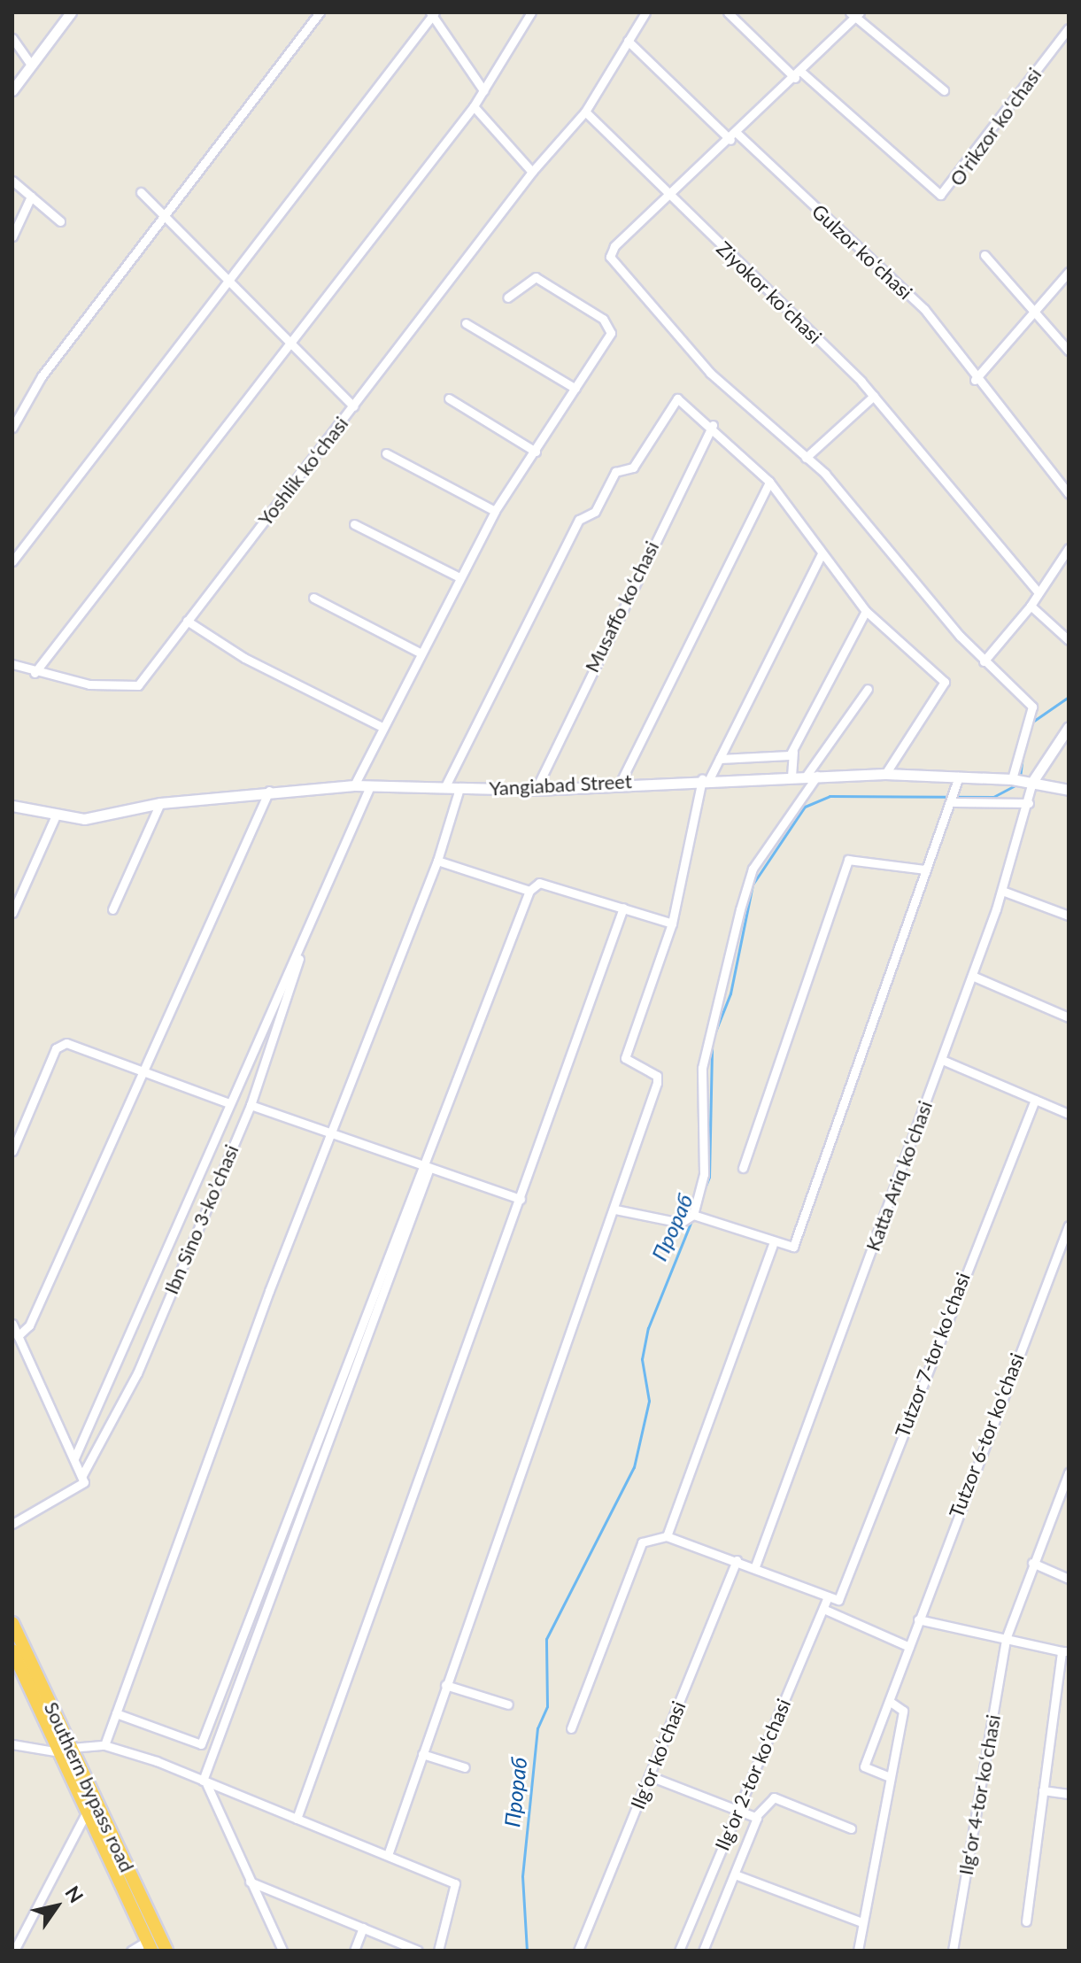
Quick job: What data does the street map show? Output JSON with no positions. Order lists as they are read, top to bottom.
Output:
{
  "streets": {
    "highway": ["Southern bypass road"],
    "street": [
      "O'rikzor koʻchasi",
      "Gulzor koʻchasi",
      "Ziyokor koʻchasi",
      "Yoshlik koʻchasi",
      "Musaffo koʻchasi",
      "Yangiabad Street",
      "Katta Ariq koʻchasi",
      "Ibn Sino 3-koʼchasi",
      "Tutzor 7-tor koʻchasi",
      "Tutzor 6-tor koʻchasi",
      "Ilgʻor koʻchasi",
      "Ilgʻor 2-tor koʻchasi",
      "Ilgʻor 4-tor koʻchasi"
    ]
  },
  "crossings": [
    ["Gulzor koʻchasi", "Yoshlik koʻchasi"],
    ["Ziyokor koʻchasi", "Yoshlik koʻchasi"],
    ["Musaffo koʻchasi", "Yangiabad Street"],
    ["Yangiabad Street", "Katta Ariq koʻchasi"],
    ["Yangiabad Street", "Ibn Sino 3-koʼchasi"],
    ["Tutzor 7-tor koʻchasi", "Ilgʻor 2-tor koʻchasi"]
  ],
  "water": ["Прораб"],
  "north": "top right"
}
